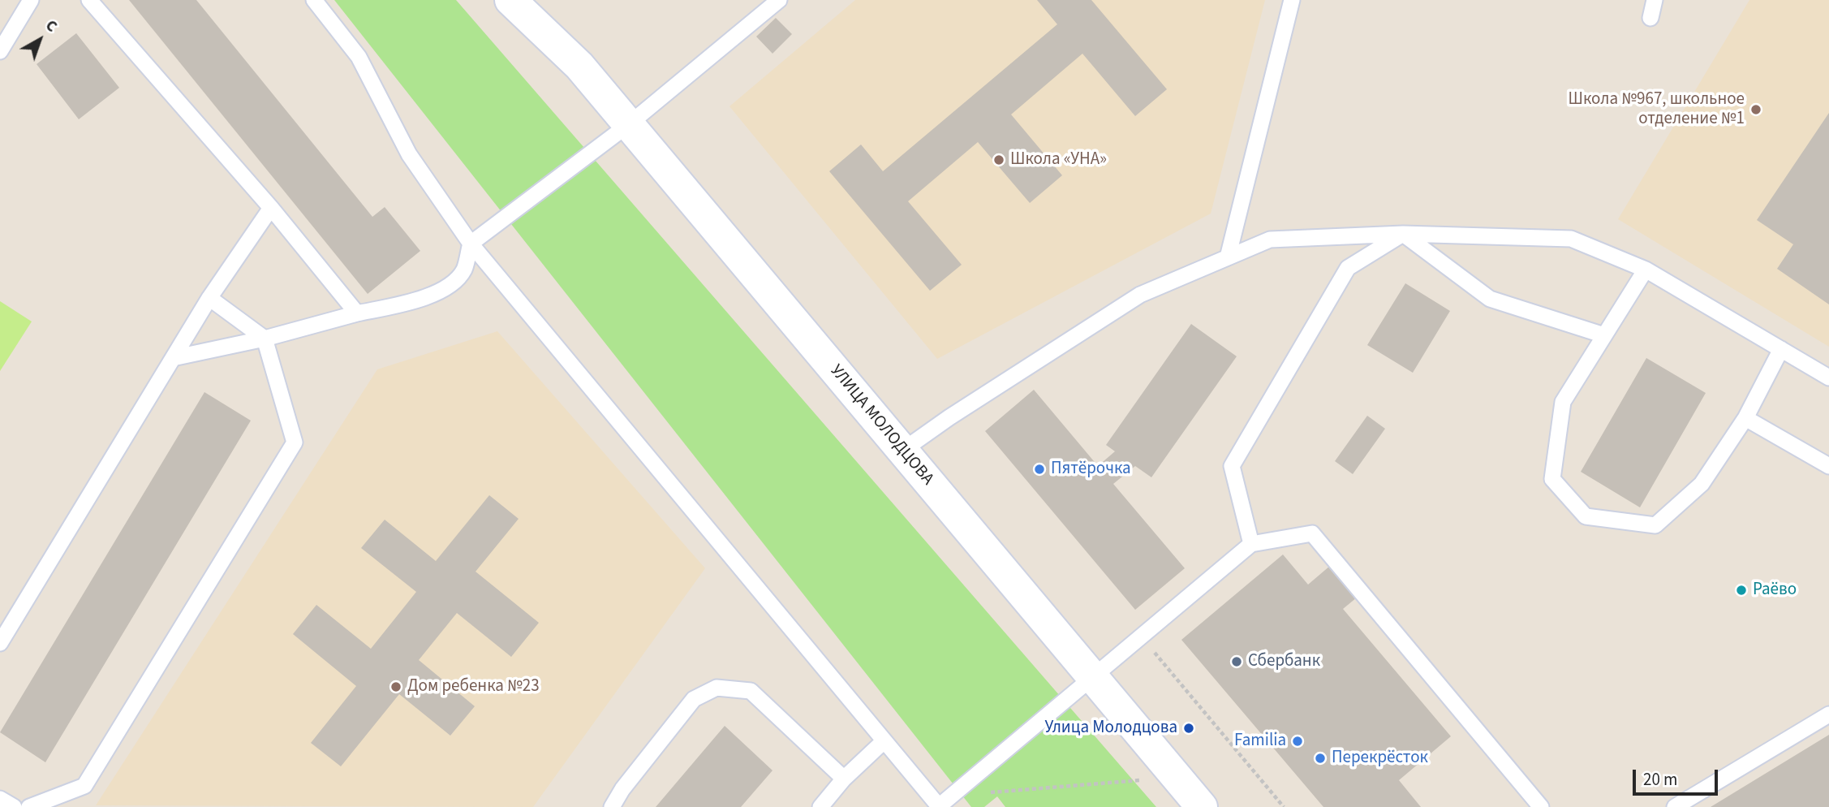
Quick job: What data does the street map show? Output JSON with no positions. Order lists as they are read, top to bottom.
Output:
{
  "streets": {
    "street": ["УЛИЦА МОЛОДЦОВА"]
  },
  "places": [
    "Школа №967, школьное отделение №1",
    "Школа «УНА»",
    "Пятёрочка",
    "Раёво",
    "Сбербанк",
    "Дом ребенка №23",
    "Улица Молодцова",
    "Familia",
    "Перекрёсток"
  ],
  "scale_bar": "20 m",
  "north": "top right"
}
